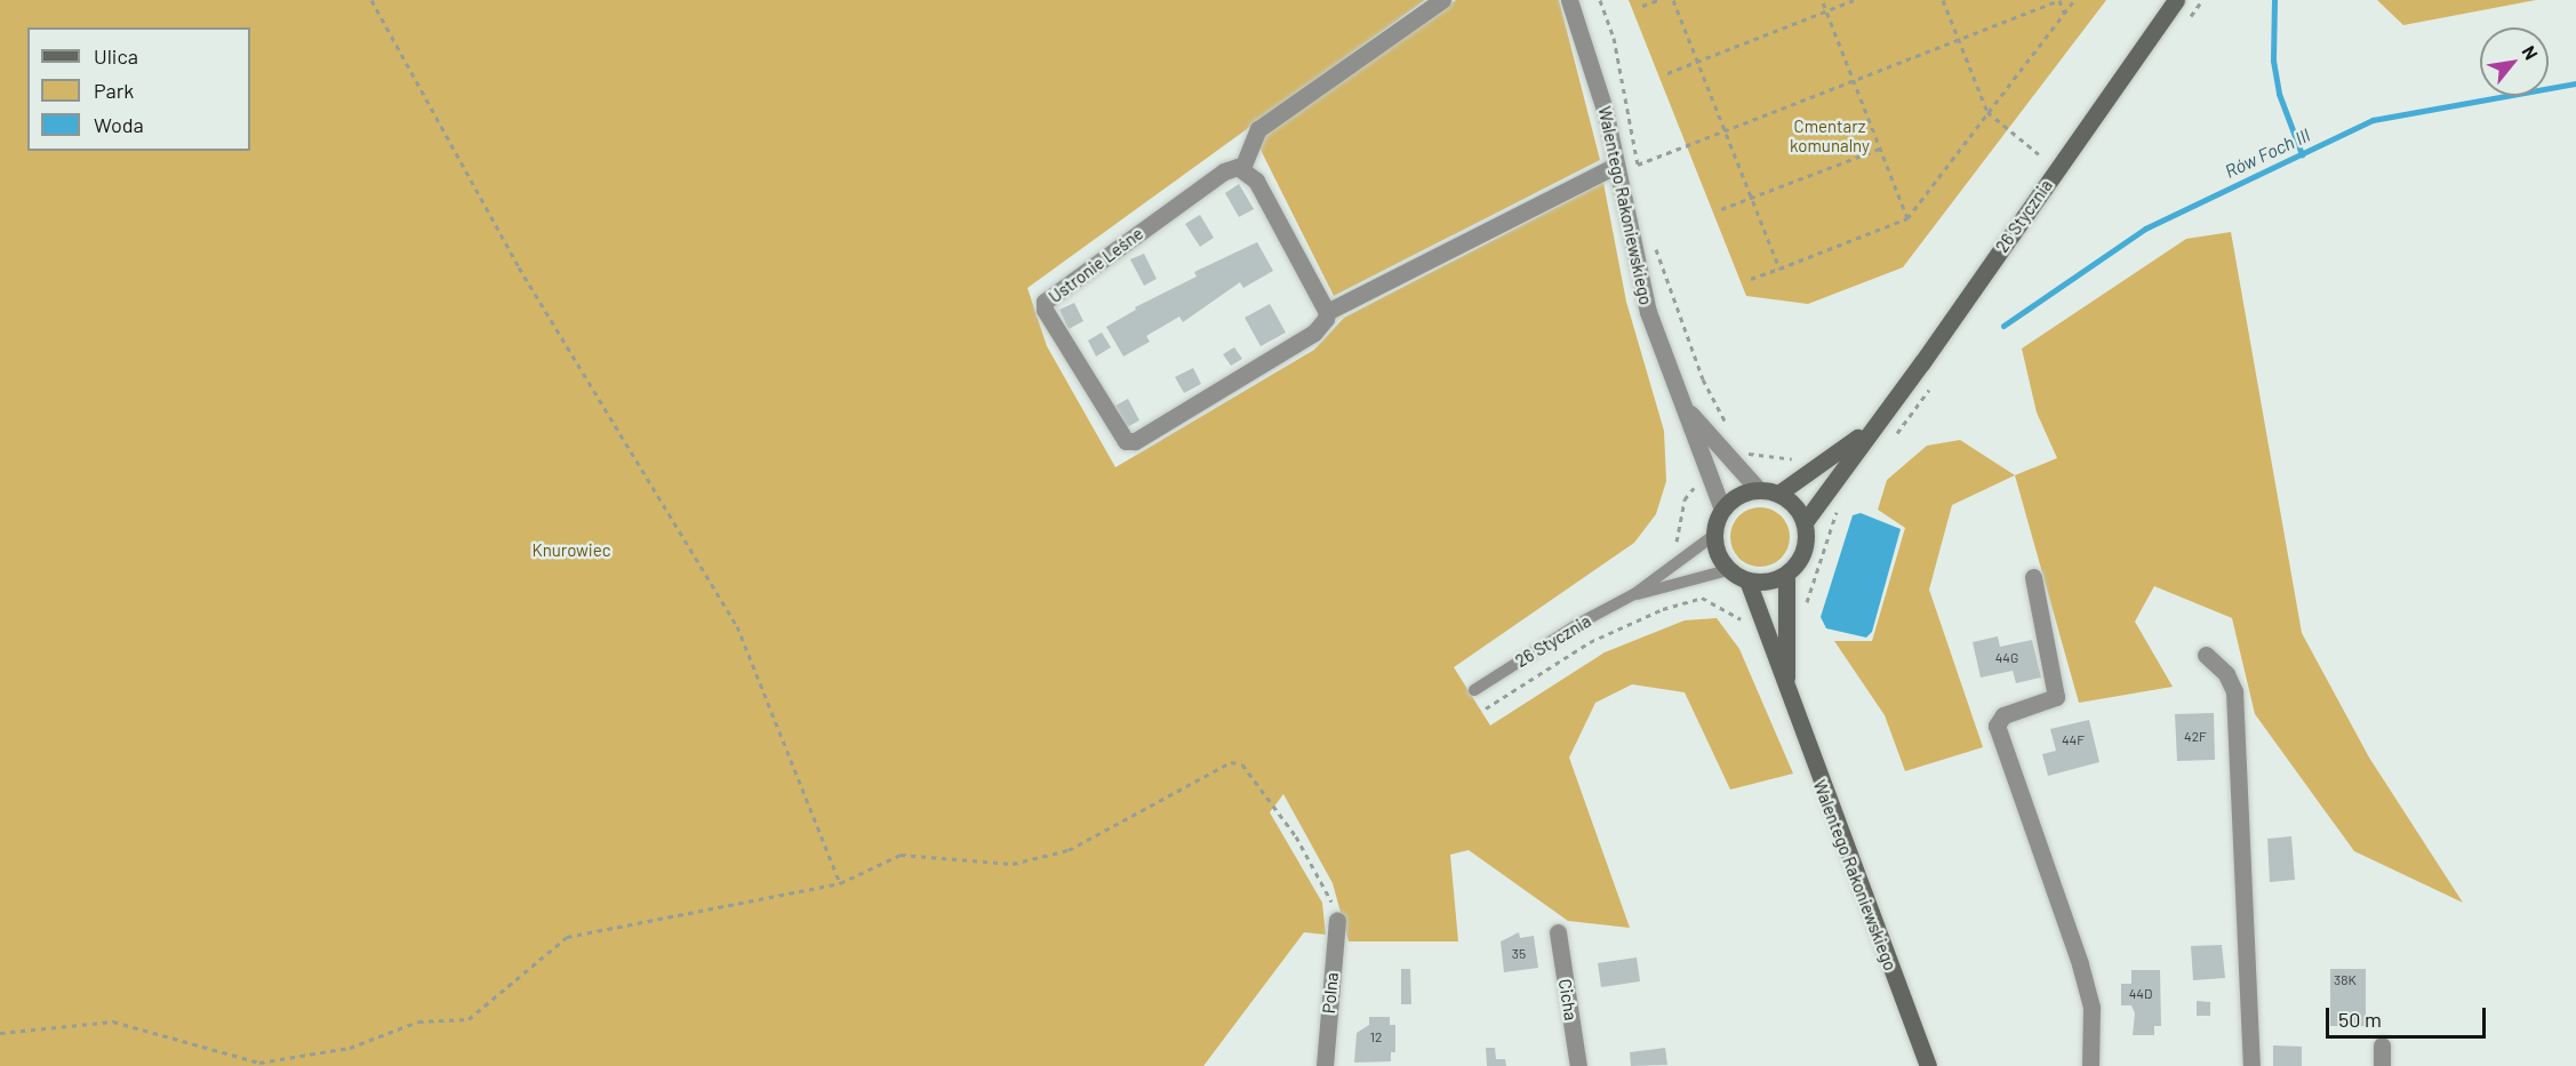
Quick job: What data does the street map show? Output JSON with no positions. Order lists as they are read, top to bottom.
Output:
{
  "streets": {
    "street": [
      "Walentego Rakoniewskiego",
      "26 Stycznia",
      "Ustronie Leśne",
      "Polna",
      "Cicha"
    ]
  },
  "crossings": [
    ["Walentego Rakoniewskiego", "26 Stycznia"],
    ["Walentego Rakoniewskiego", "Ustronie Leśne"]
  ],
  "water": ["Rów Foch III"],
  "parks": ["Cmentarz komunalny", "Knurowiec"],
  "house_numbers": [
    "44G",
    "42F",
    "44F",
    "35",
    "38K",
    "44D",
    "12"
  ],
  "legend": ["Ulica", "Park", "Woda"],
  "scale_bar": "50 m",
  "north": "top right"
}
